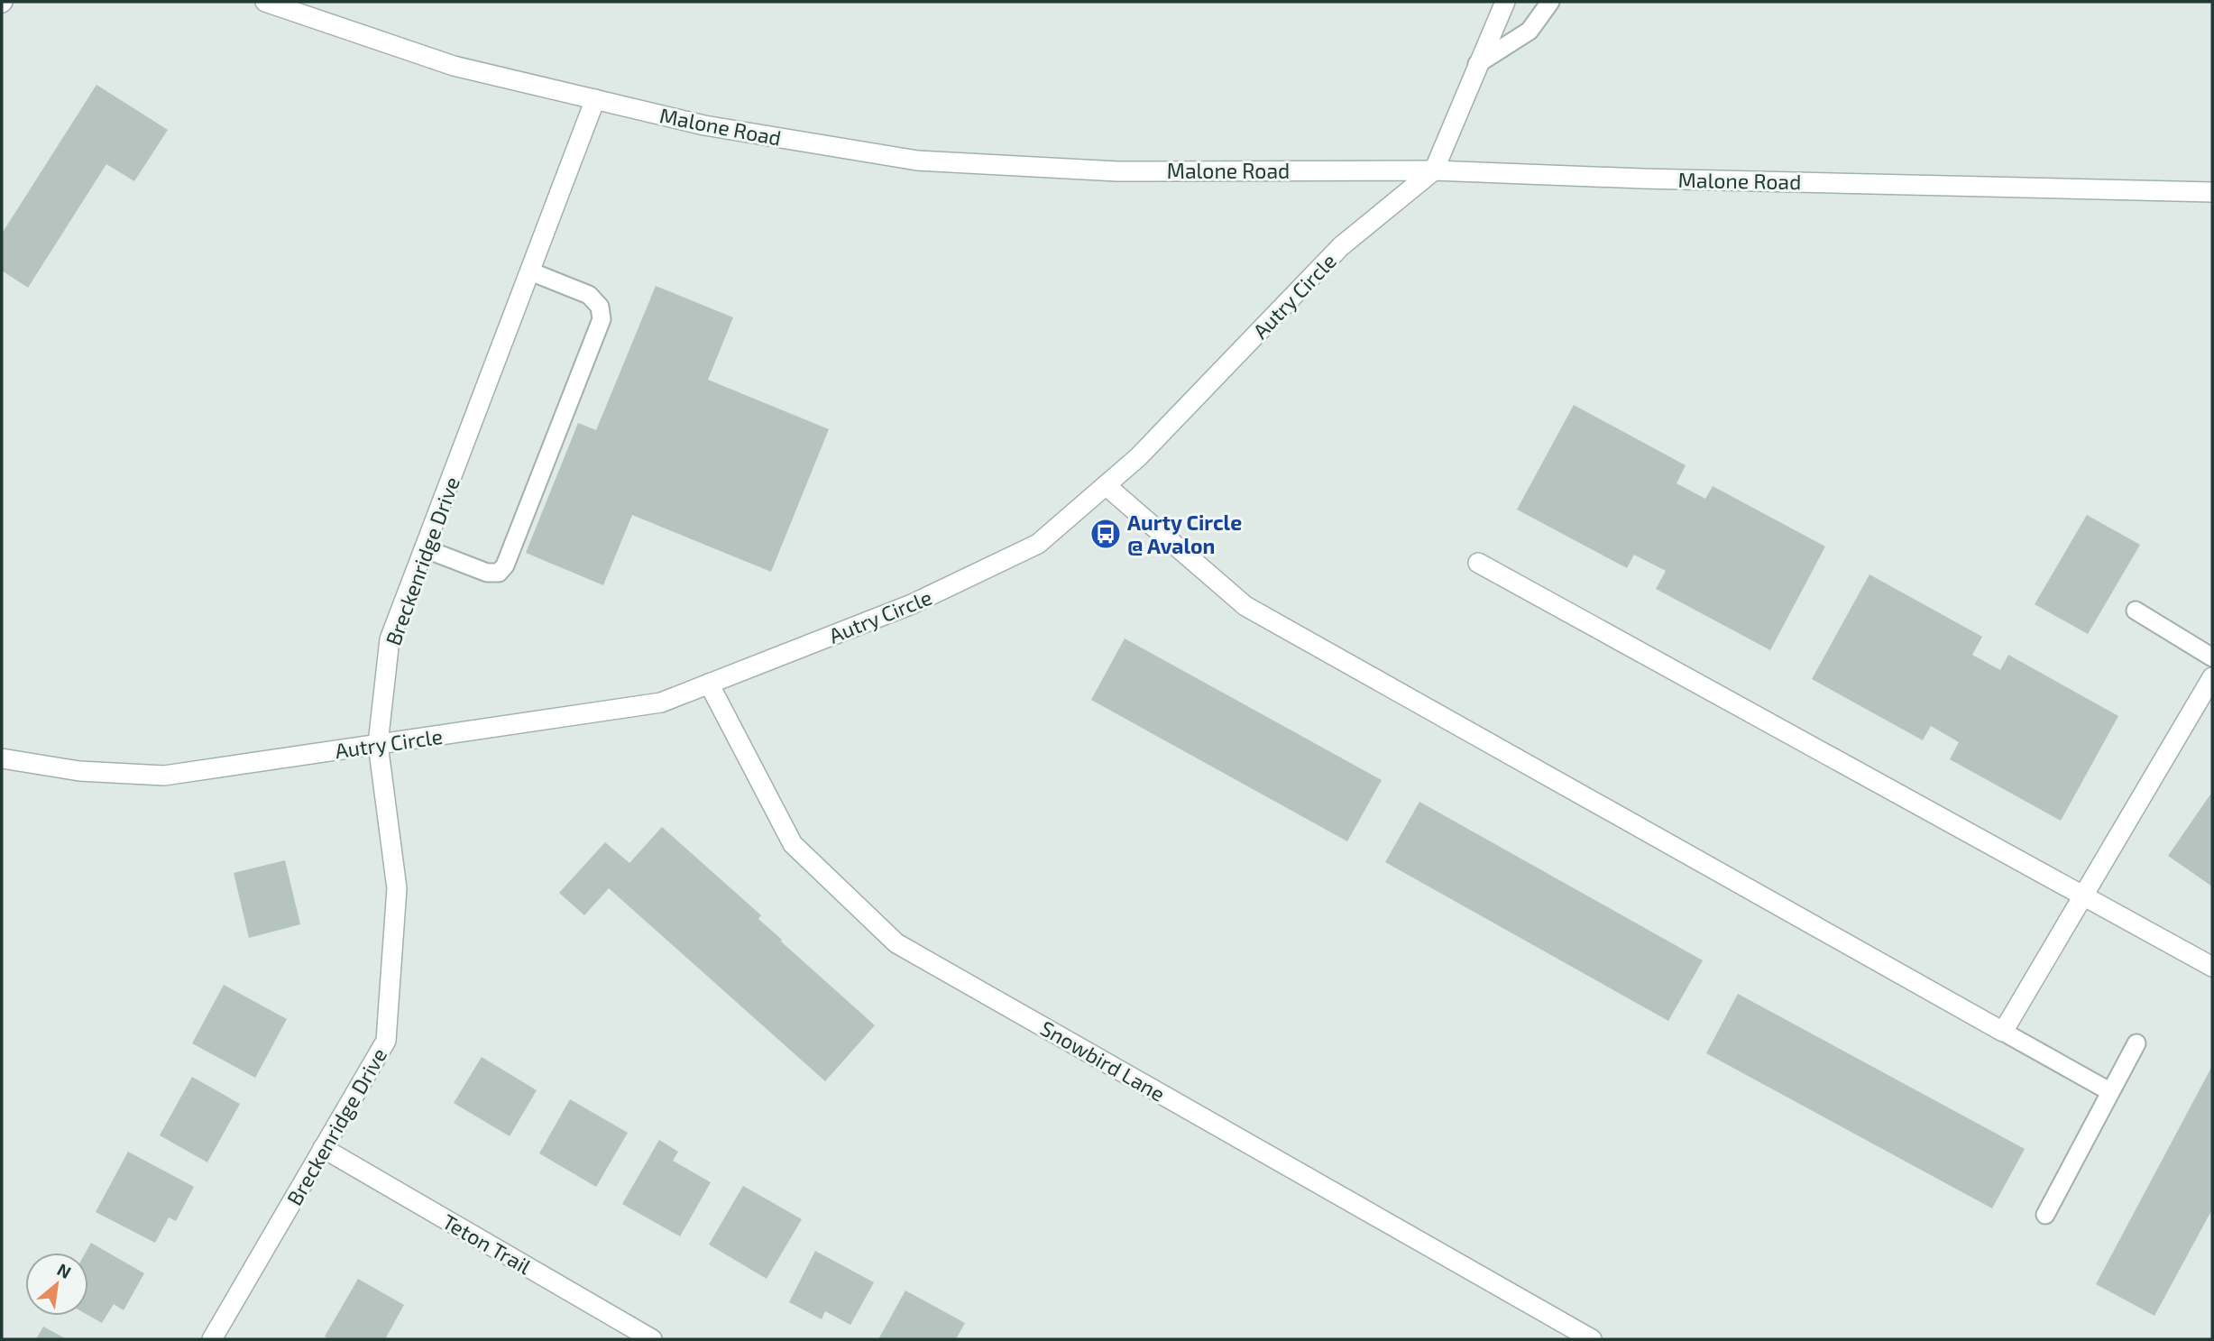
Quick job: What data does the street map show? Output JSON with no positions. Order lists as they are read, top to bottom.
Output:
{
  "streets": {
    "street": [
      "Malone Road",
      "Autry Circle",
      "Breckenridge Drive",
      "Snowbird Lane",
      "Teton Trail"
    ]
  },
  "crossings": [
    ["Malone Road", "Autry Circle"],
    ["Malone Road", "Breckenridge Drive"],
    ["Autry Circle", "Breckenridge Drive"],
    ["Autry Circle", "Snowbird Lane"],
    ["Breckenridge Drive", "Teton Trail"]
  ],
  "places": {
    "bus stop": ["Aurty Circle @ Avalon"]
  },
  "north": "top right"
}
